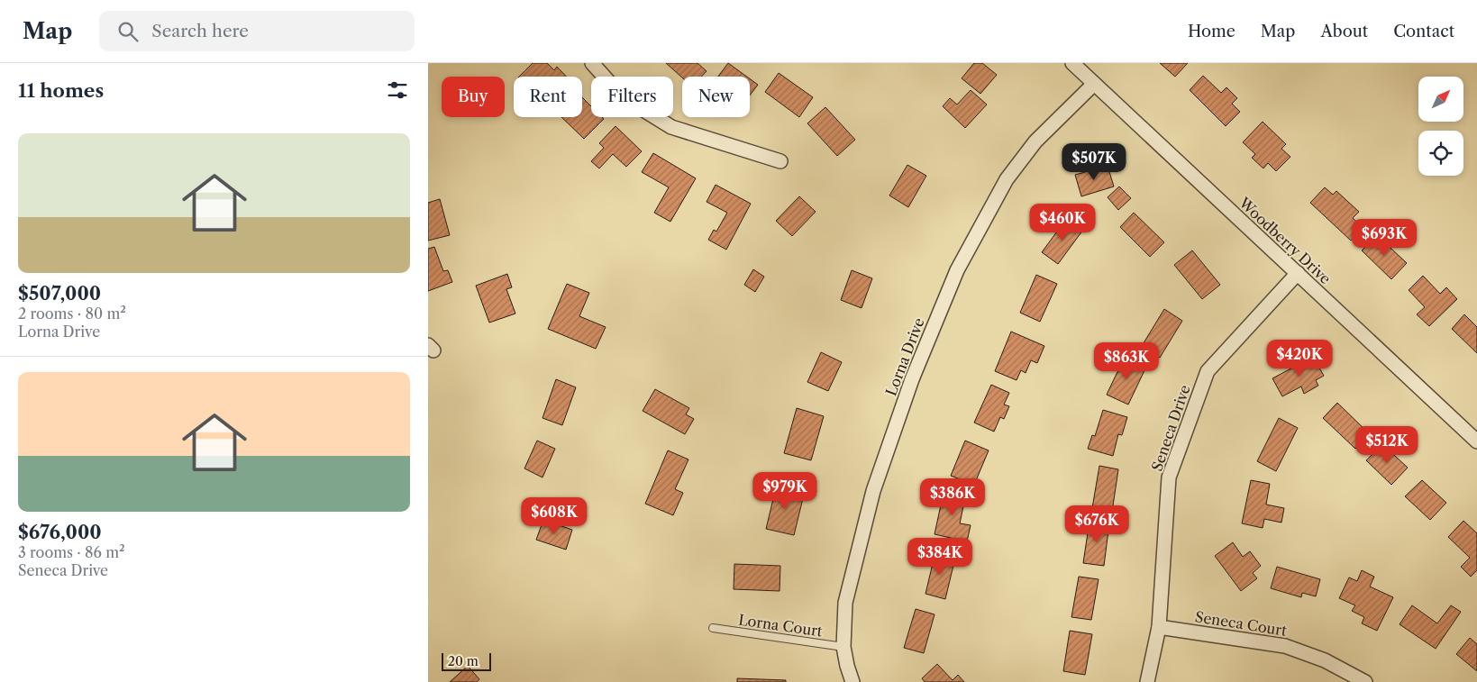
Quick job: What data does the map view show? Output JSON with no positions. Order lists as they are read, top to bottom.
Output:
{
  "streets": {
    "street": [
      "Woodberry Drive",
      "Lorna Drive",
      "Seneca Drive",
      "Seneca Court"
    ],
    "lane": ["Lorna Court"]
  },
  "crossings": [
    ["Woodberry Drive", "Lorna Drive"],
    ["Woodberry Drive", "Seneca Drive"],
    ["Lorna Drive", "Lorna Court"],
    ["Seneca Drive", "Seneca Court"]
  ],
  "scale_bar": "20 m",
  "north": "top right",
  "page": {
    "header": "Map",
    "search": "Search here",
    "nav": [
      "Home",
      "Map",
      "About",
      "Contact"
    ],
    "heading": "11 homes",
    "chip": [
      "Buy",
      "Rent",
      "Filters",
      "New"
    ],
    "list": [
      {
        "name": "$507,000",
        "note": "2 rooms · 80 m² · Lorna Drive"
      },
      {
        "name": "$676,000",
        "note": "3 rooms · 86 m² · Seneca Drive"
      }
    ],
    "price": [
      "$507K",
      "$460K",
      "$693K",
      "$420K",
      "$863K",
      "$512K",
      "$979K",
      "$386K",
      "$608K",
      "$676K",
      "$384K"
    ],
    "scale": "20 m"
  }
}
